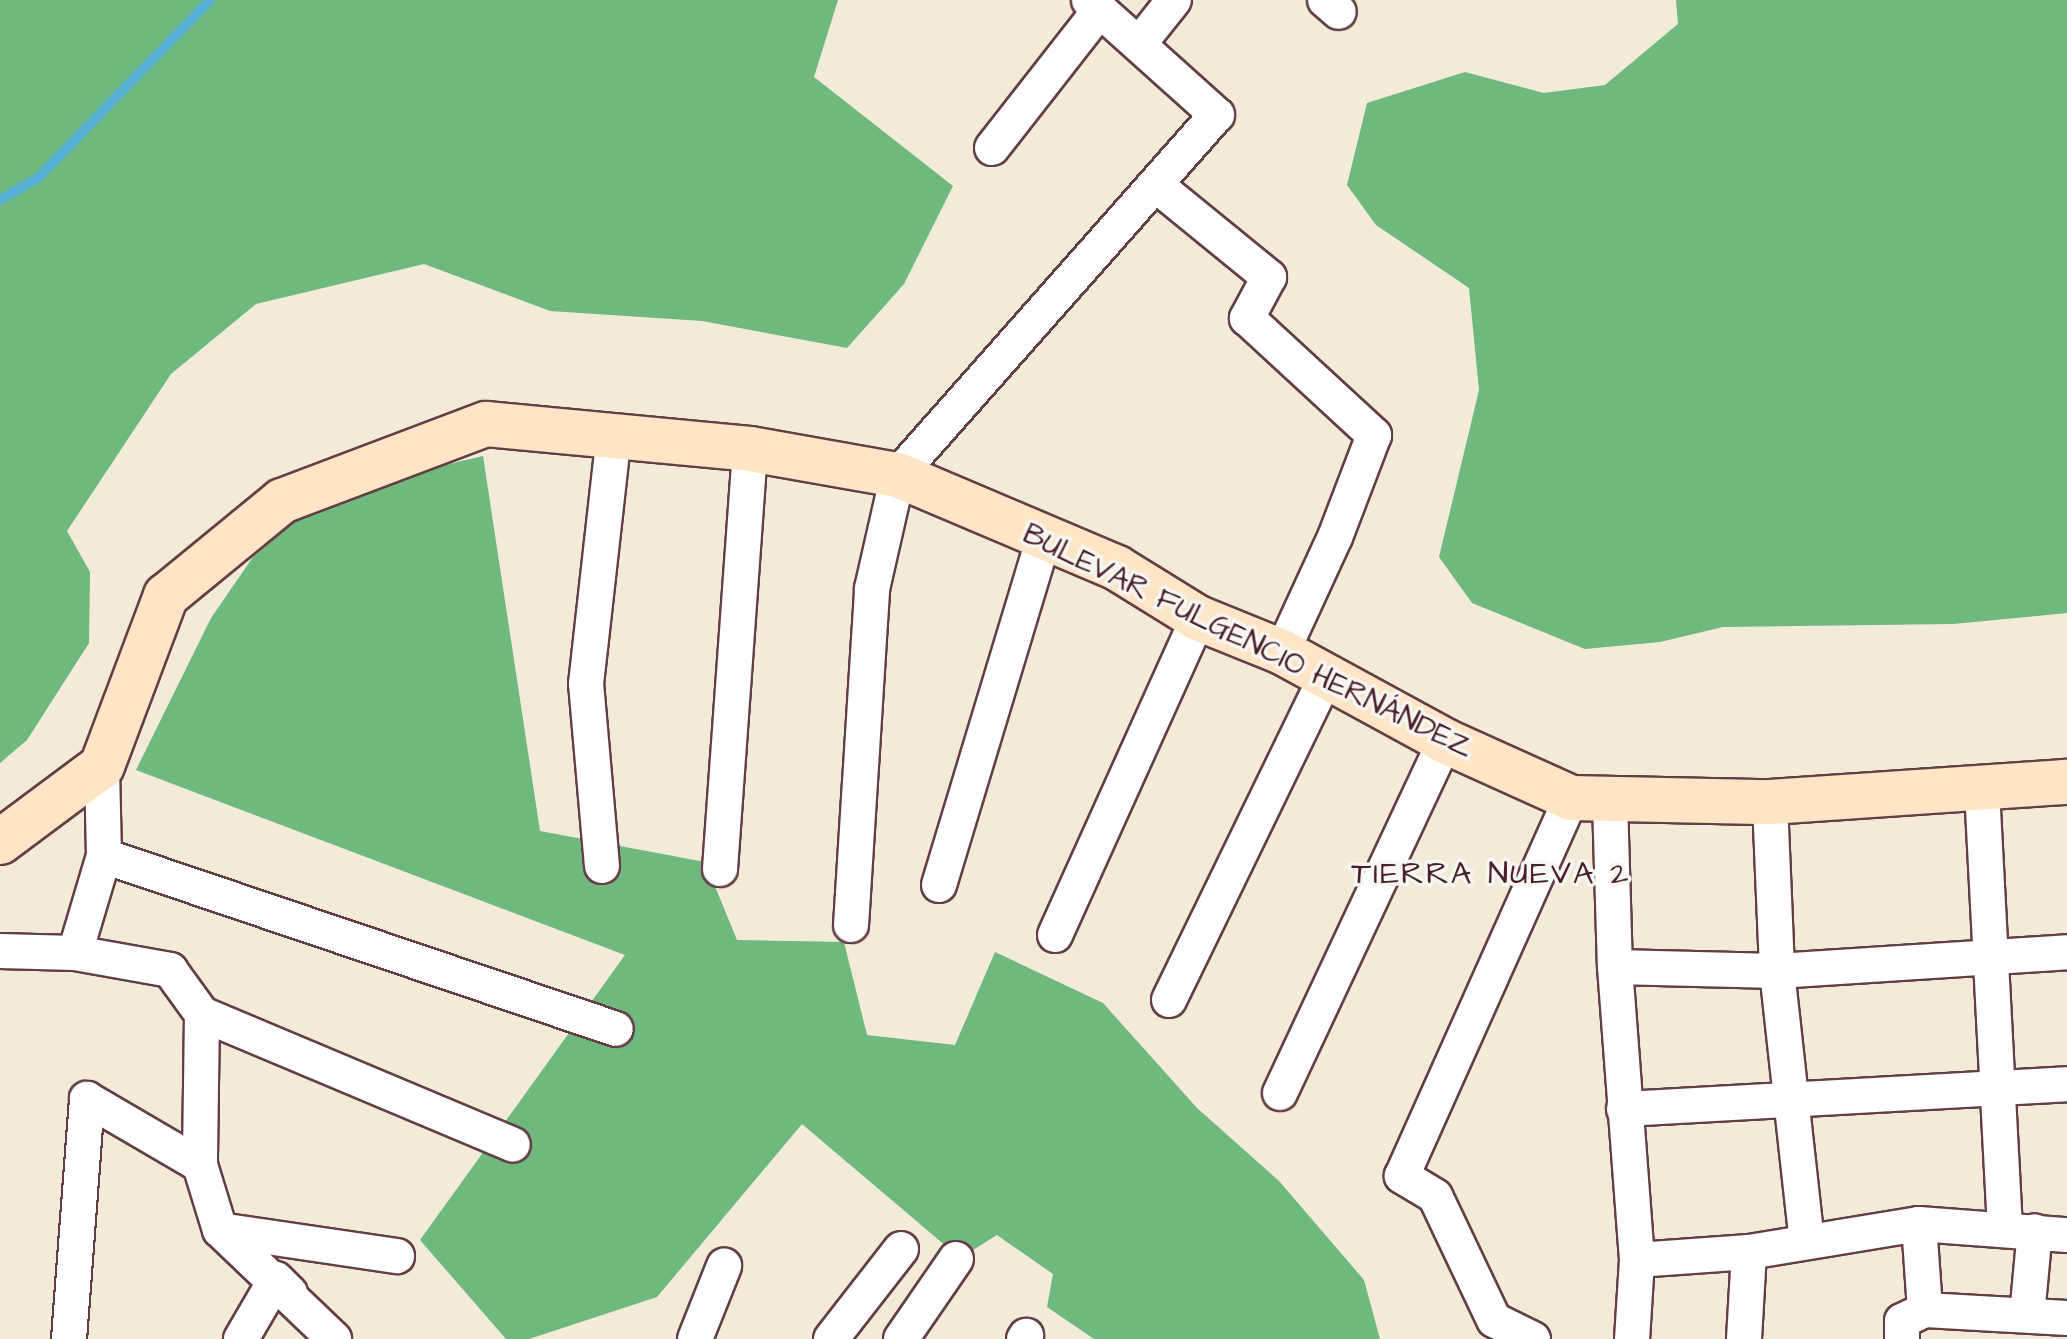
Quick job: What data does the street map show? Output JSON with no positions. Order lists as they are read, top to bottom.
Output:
{
  "streets": {
    "street": ["BULEVAR FULGENCIO HERNÁNDEZ"]
  },
  "districts": ["TIERRA NUEVA 2"]
}
